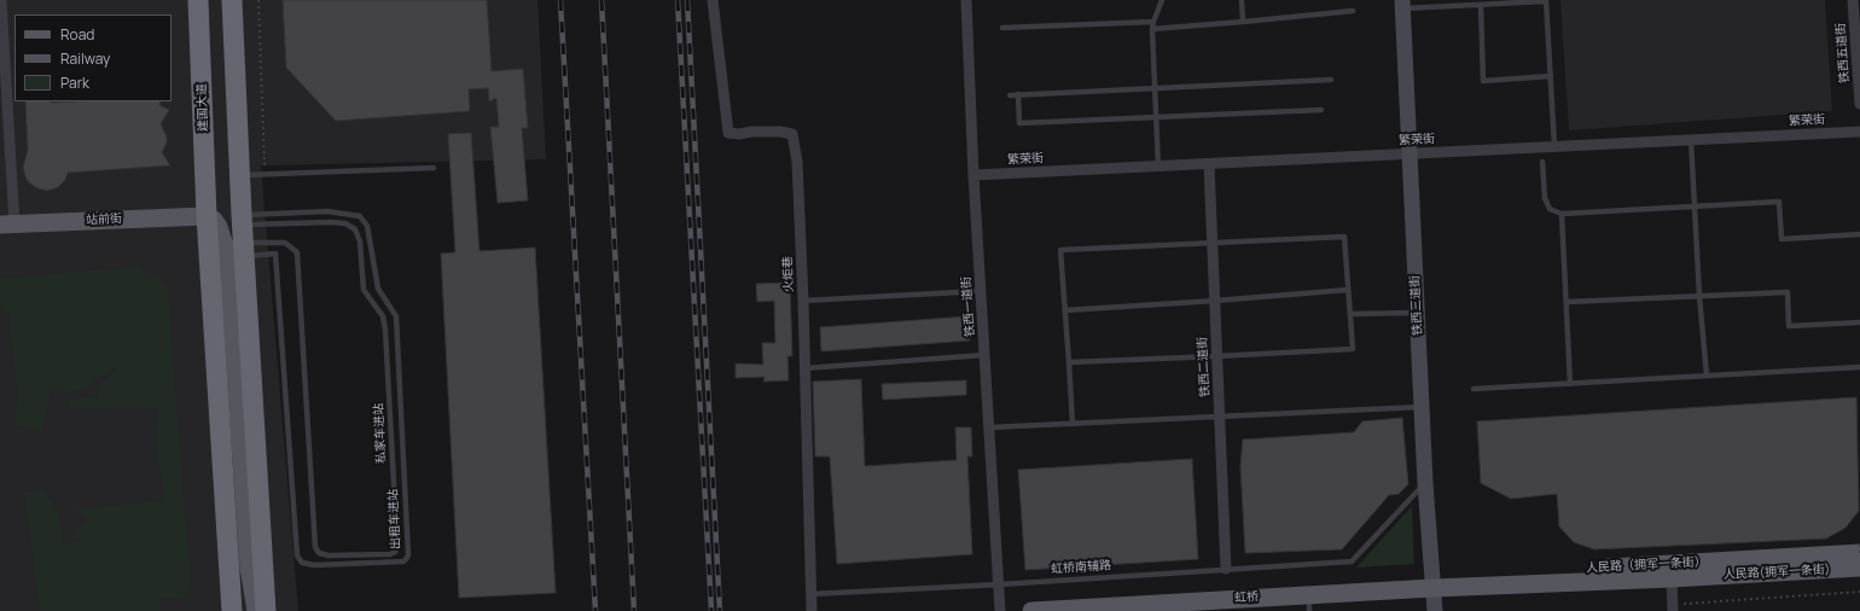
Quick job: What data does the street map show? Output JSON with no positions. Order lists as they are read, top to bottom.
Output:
{
  "streets": {
    "highway": ["建国大道"],
    "main road": [
      "站前街",
      "铁西三道街",
      "人民路（拥军一条街）",
      "人民路(拥军一条街)",
      "虹桥"
    ],
    "street": [
      "铁西五道街",
      "繁荣街",
      "火炬巷",
      "铁西一道街",
      "铁西二道街"
    ],
    "lane": ["私家车进站", "出租车进站", "虹桥南辅路"]
  },
  "crossings": [
    ["建国大道", "站前街"],
    ["繁荣街", "铁西三道街"],
    ["繁荣街", "铁西一道街"],
    ["繁荣街", "铁西二道街"],
    ["火炬巷", "虹桥南辅路"],
    ["铁西三道街", "人民路（拥军一条街）"],
    ["铁西三道街", "虹桥南辅路"],
    ["铁西三道街", "人民路(拥军一条街)"],
    ["铁西三道街", "虹桥"],
    ["铁西一道街", "虹桥南辅路"],
    ["铁西二道街", "虹桥南辅路"],
    ["私家车进站", "出租车进站"],
    ["人民路（拥军一条街）", "人民路(拥军一条街)"],
    ["人民路（拥军一条街）", "虹桥"],
    ["人民路(拥军一条街)", "虹桥"]
  ],
  "legend": ["Road", "Railway", "Park"]
}
